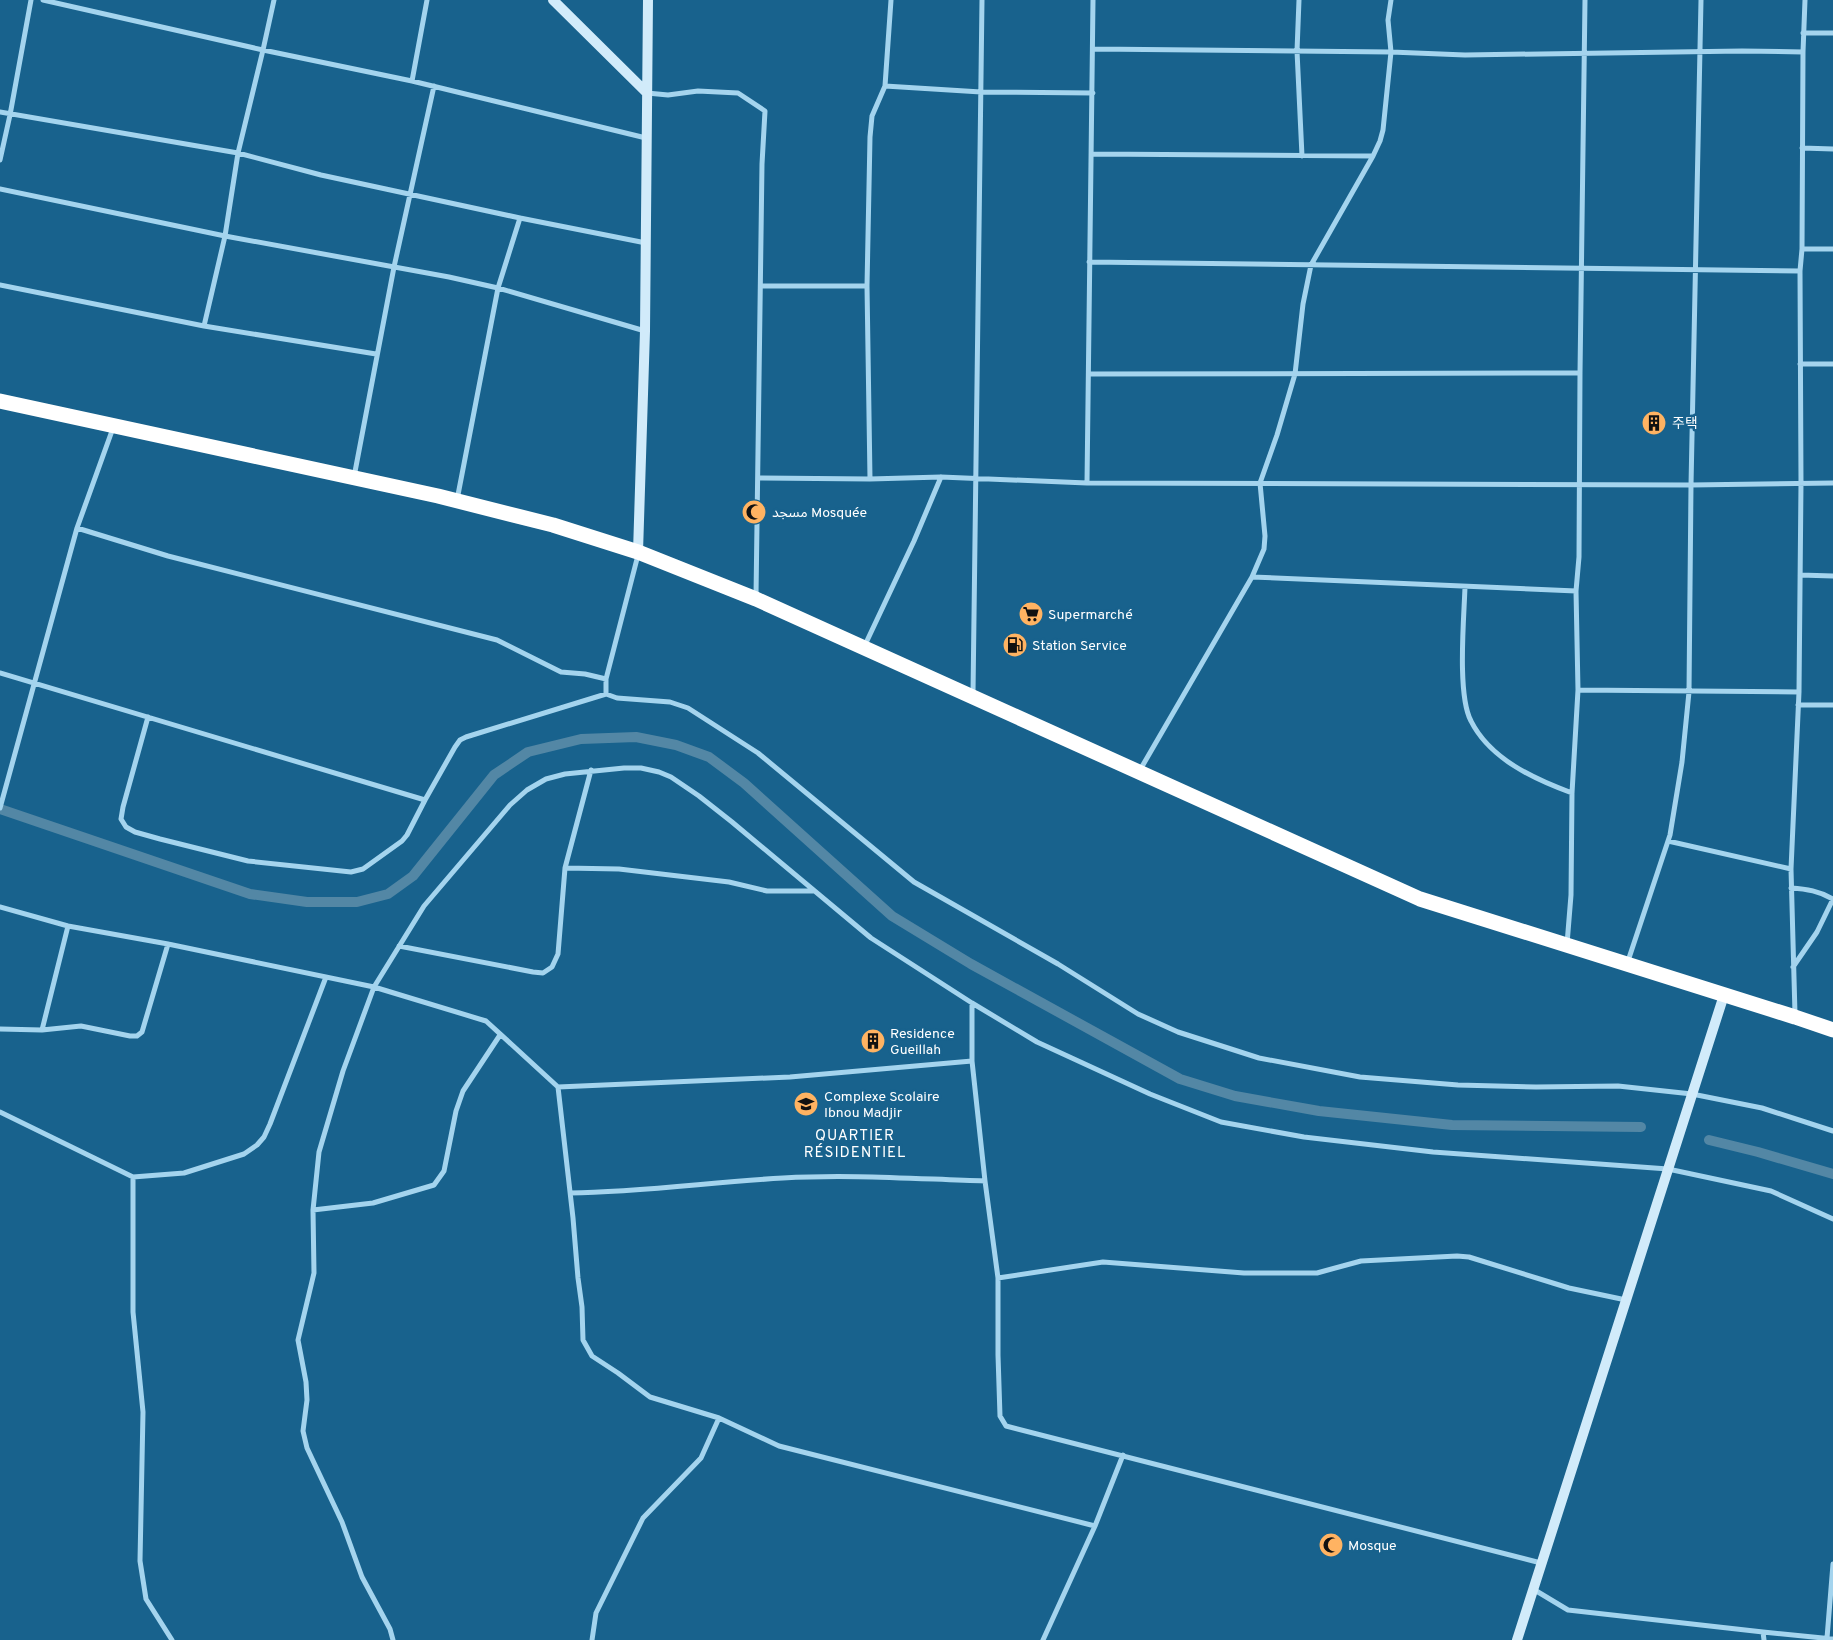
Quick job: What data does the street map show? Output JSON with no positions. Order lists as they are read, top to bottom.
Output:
{
  "districts": ["QUARTIER RÉSIDENTIEL"],
  "places": {
    "building": ["주택", "Residence Gueillah"],
    "mosque": ["مسجد Mosquée", "Mosque"],
    "supermarket": ["Supermarché"],
    "fuel station": ["Station Service"],
    "school or university": ["Complexe Scolaire Ibnou Madjir"]
  }
}
